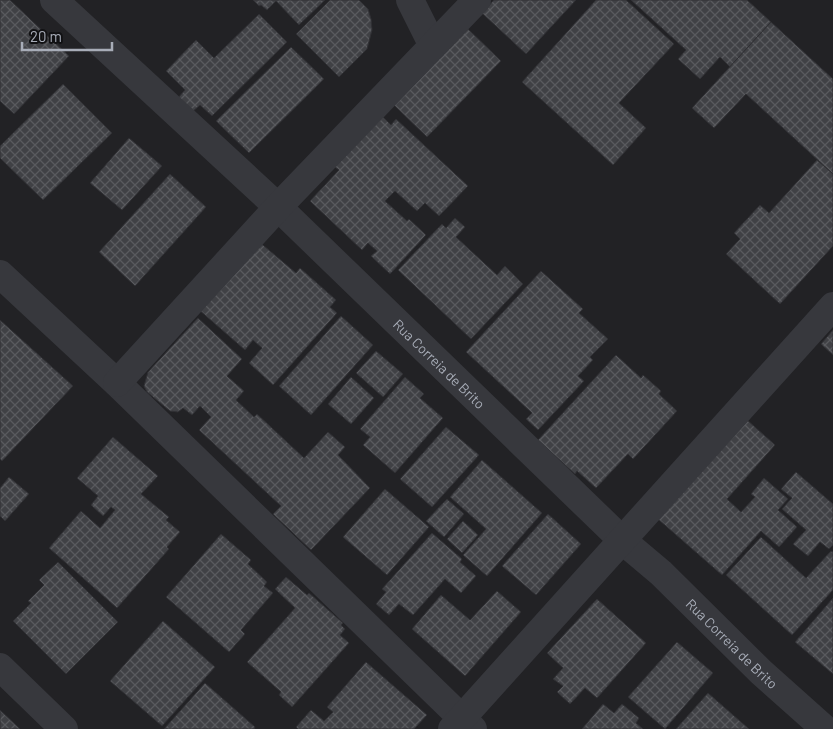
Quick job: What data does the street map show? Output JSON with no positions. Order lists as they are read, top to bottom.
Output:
{
  "streets": {
    "street": ["Rua Correia de Brito"]
  },
  "scale_bar": "20 m"
}
